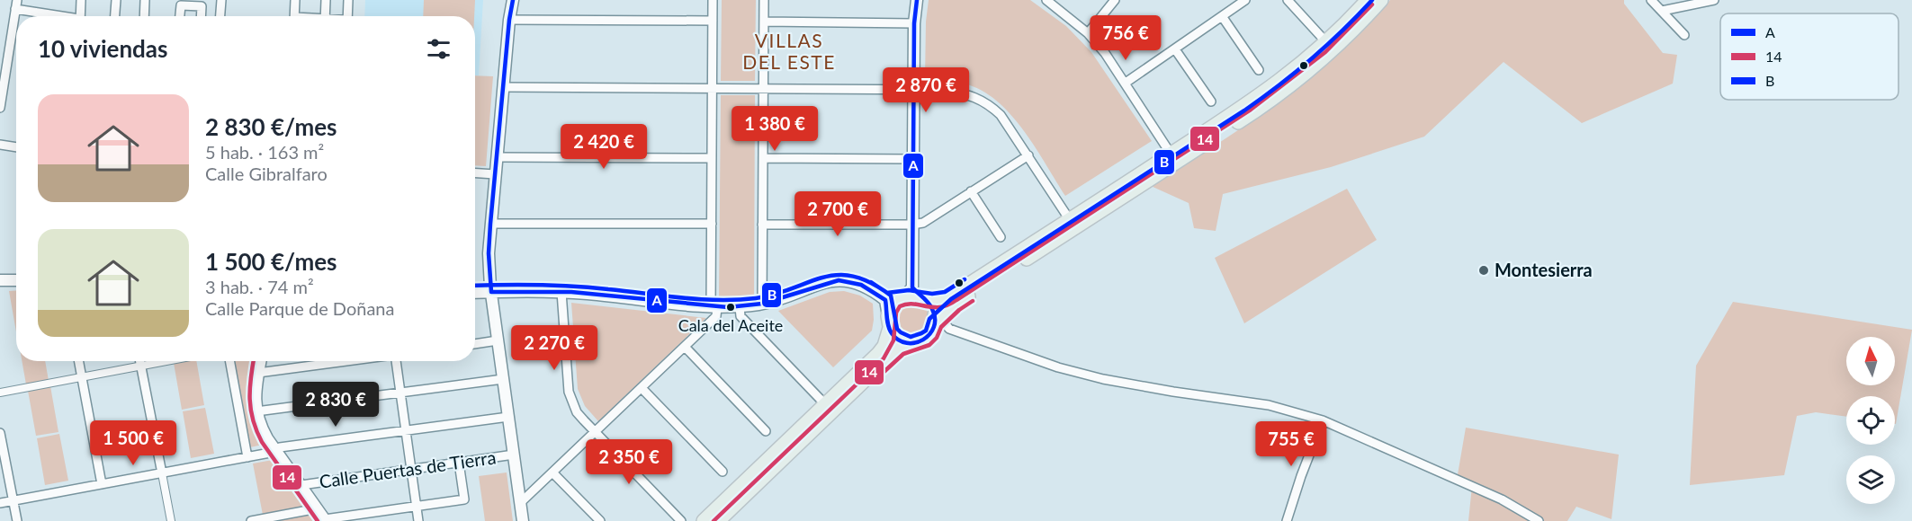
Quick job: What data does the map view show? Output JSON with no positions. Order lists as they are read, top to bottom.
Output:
{
  "streets": {
    "street": ["Calle Puertas de Tierra"]
  },
  "districts": ["VILLAS DEL ESTE"],
  "places": ["Montesierra", "Cala del Aceite"],
  "lines": ["transit line A", "transit line B", "transit line 14"],
  "legend": ["A", "14", "B"],
  "north": "top",
  "page": {
    "price": [
      "756 €",
      "2 870 €",
      "1 380 €",
      "2 420 €",
      "2 700 €",
      "2 270 €",
      "2 830 €",
      "1 500 €",
      "755 €",
      "2 350 €"
    ],
    "heading": "10 viviendas",
    "list": [
      {
        "name": "2 830 €/mes",
        "note": "5 hab. · 163 m² · Calle Gibralfaro"
      },
      {
        "name": "1 500 €/mes",
        "note": "3 hab. · 74 m² · Calle Parque de Doñana"
      }
    ]
  }
}
